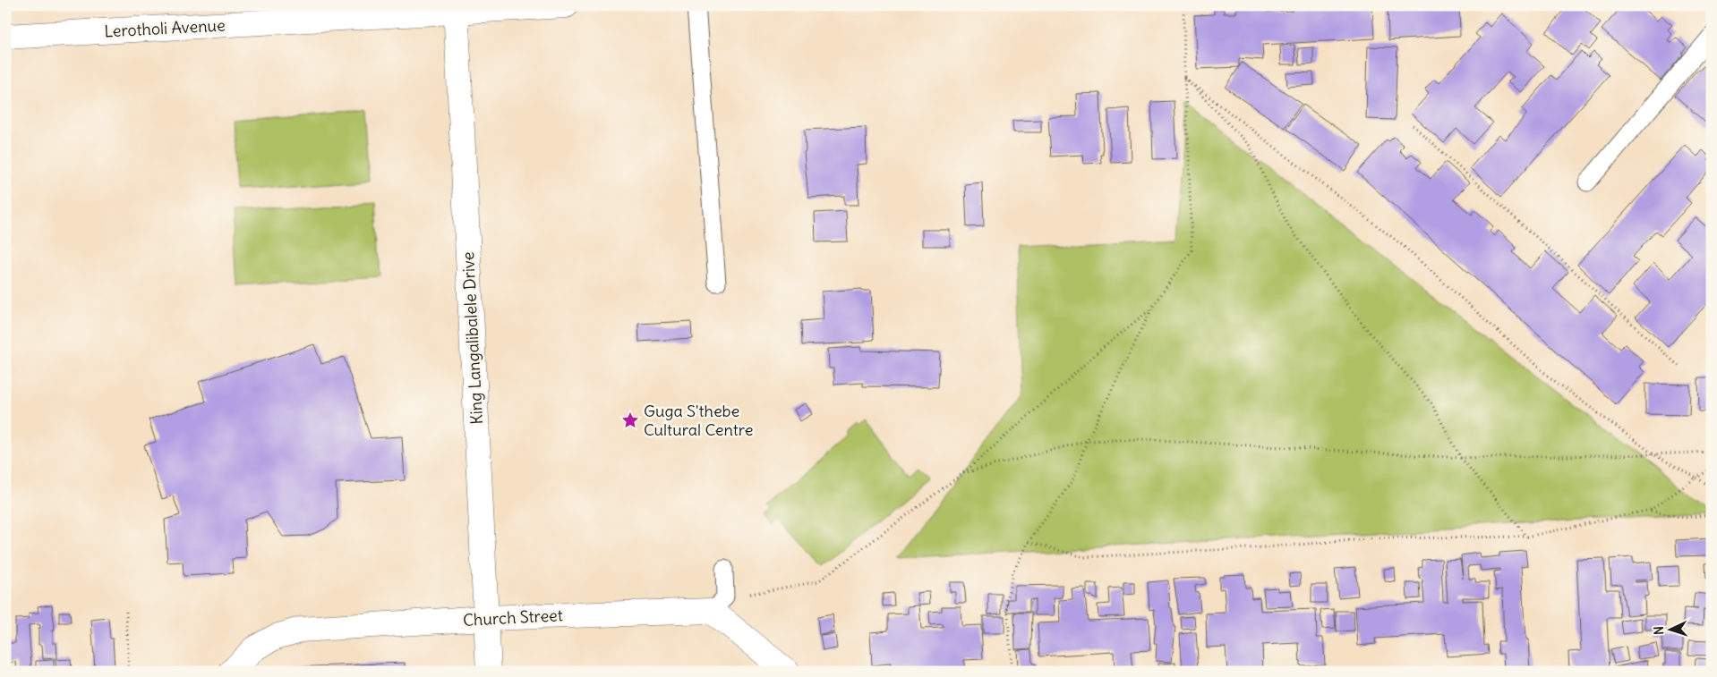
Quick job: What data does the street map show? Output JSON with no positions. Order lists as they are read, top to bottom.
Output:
{
  "streets": {
    "street": ["Lerotholi Avenue", "King Langalibalele Drive", "Church Street"]
  },
  "crossings": [
    ["Lerotholi Avenue", "King Langalibalele Drive"],
    ["King Langalibalele Drive", "Church Street"]
  ],
  "places": {
    "place": ["Guga S'thebe Cultural Centre"]
  },
  "north": "left"
}
